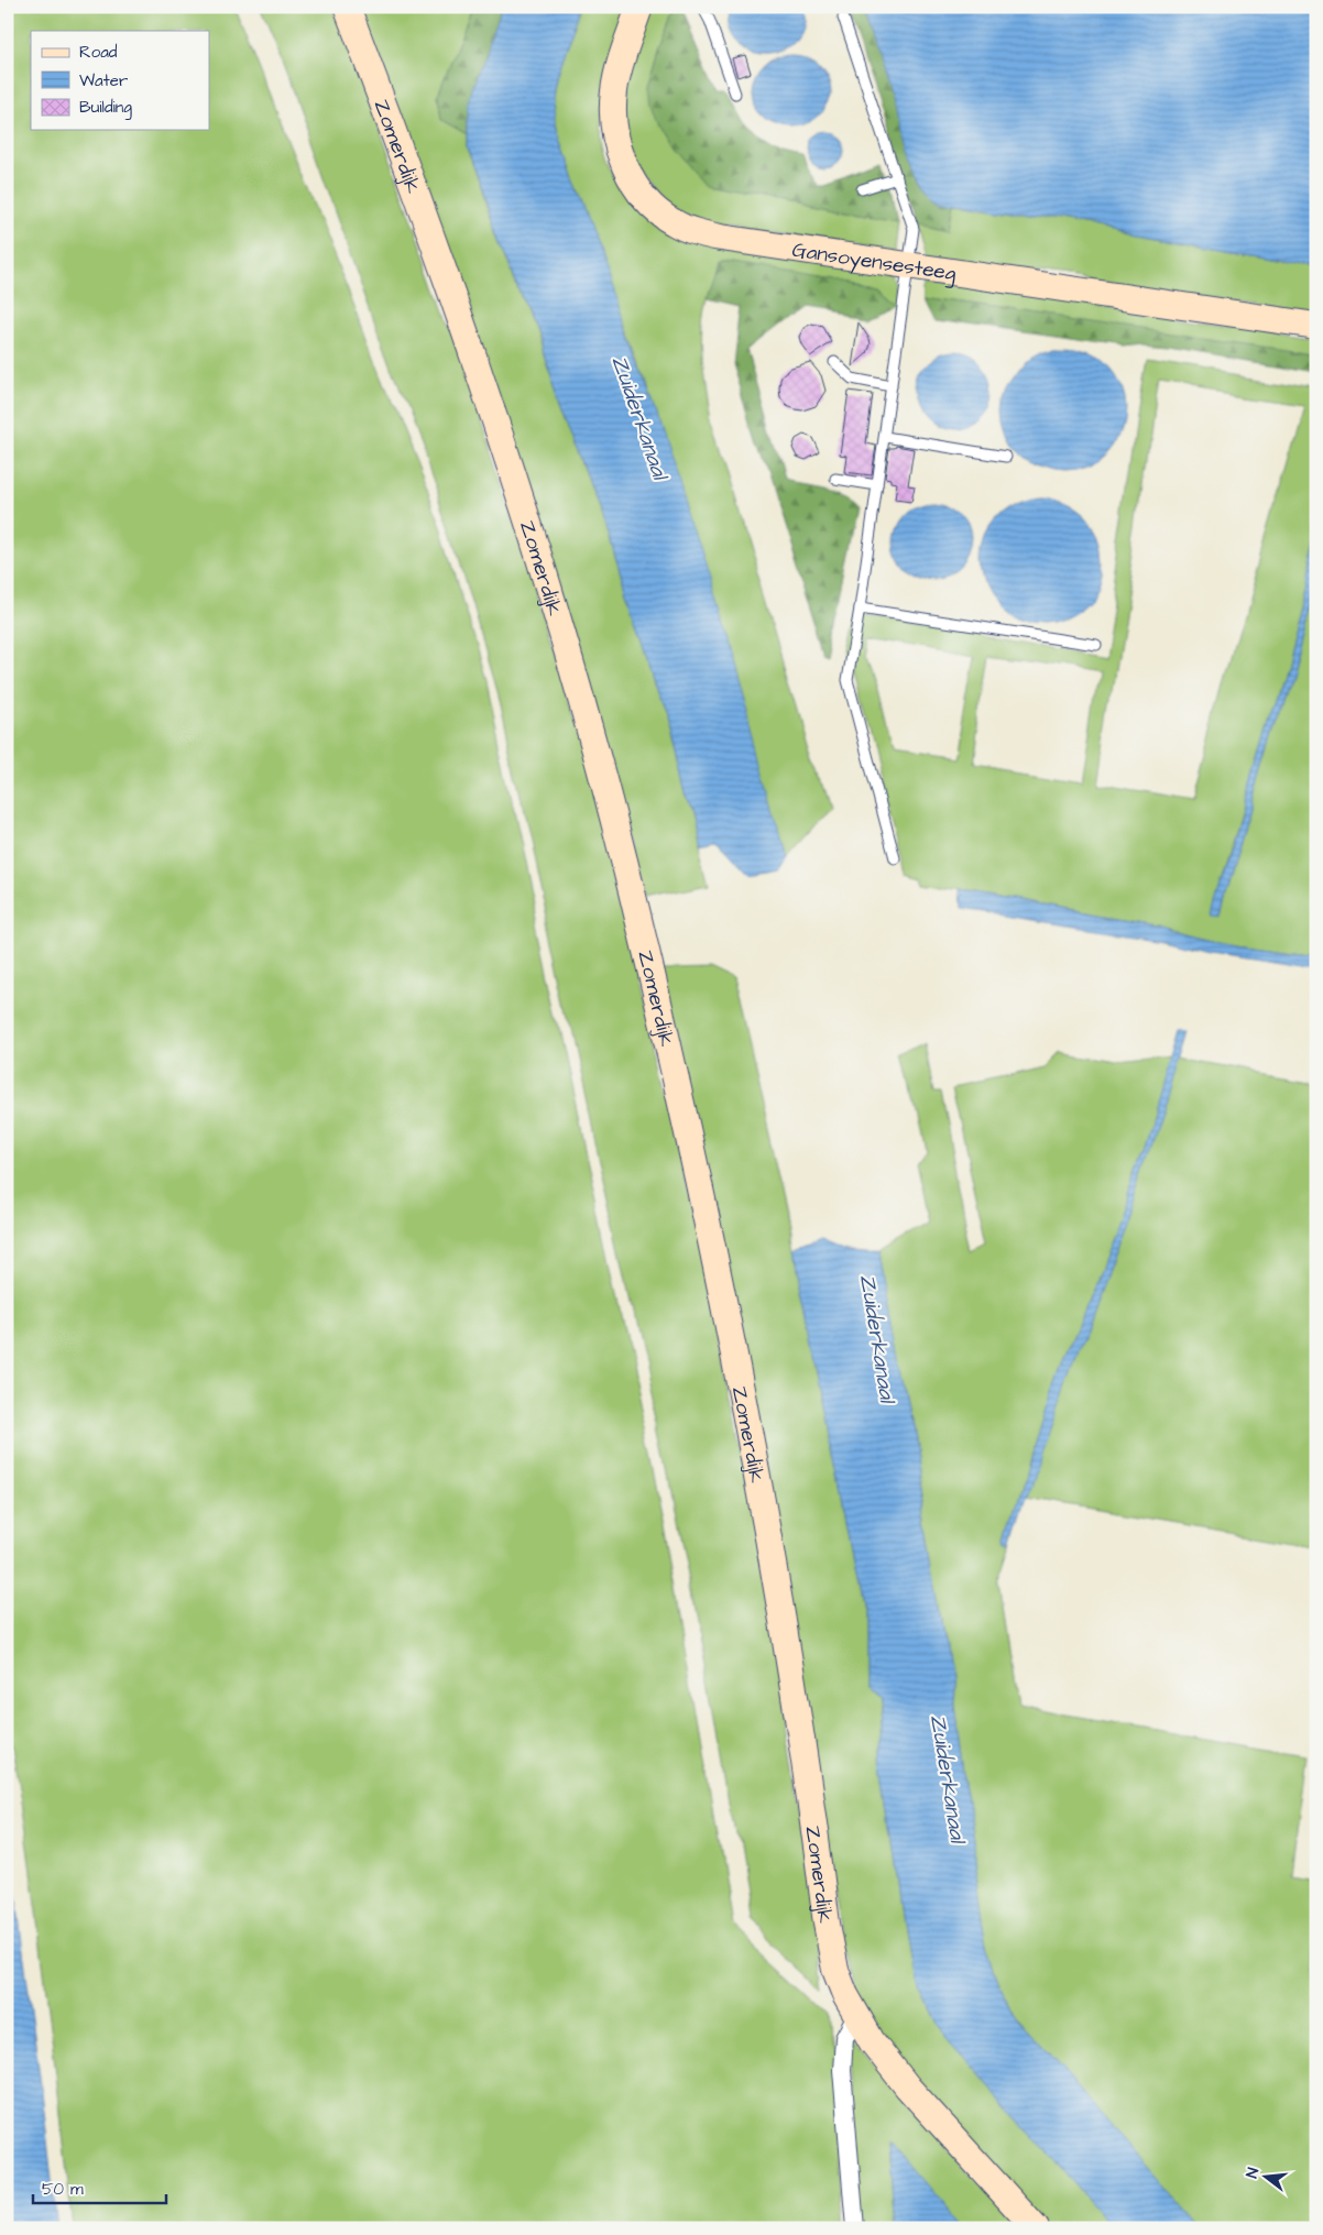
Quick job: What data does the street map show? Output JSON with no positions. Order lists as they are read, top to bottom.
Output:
{
  "streets": {
    "street": ["Zomerdijk", "Gansoyensesteeg"]
  },
  "water": ["Zuiderkanaal"],
  "legend": ["Road", "Water", "Building"],
  "scale_bar": "50 m",
  "north": "left"
}
